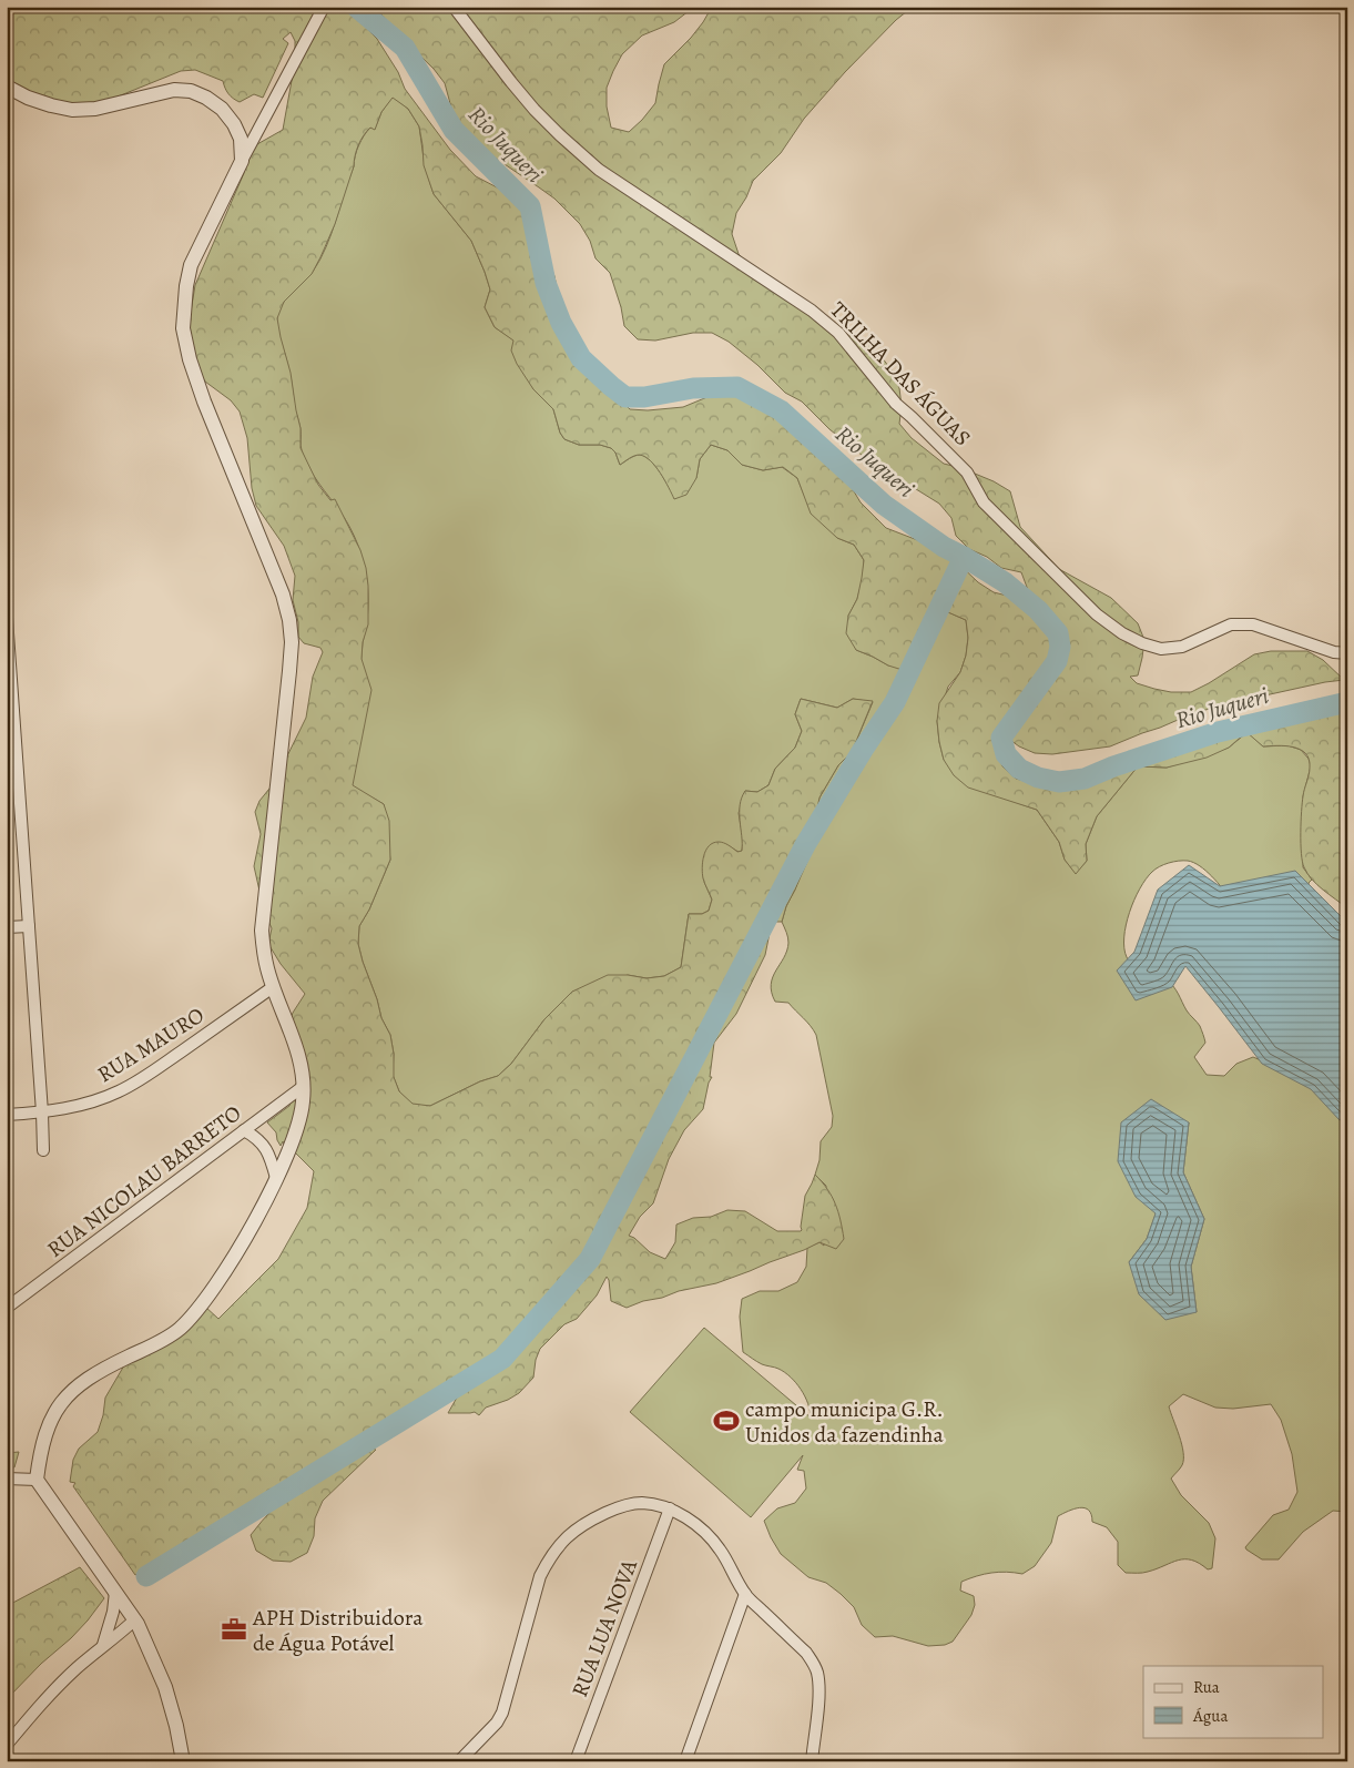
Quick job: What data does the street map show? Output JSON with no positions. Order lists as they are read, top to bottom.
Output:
{
  "streets": {
    "street": [
      "TRILHA DAS ÁGUAS",
      "RUA MAURO",
      "RUA NICOLAU BARRETO",
      "RUA LUA NOVA"
    ]
  },
  "water": ["Rio Juqueri"],
  "places": {
    "sports": ["campo municipa G.R. Unidos da fazendinha"],
    "office": ["APH Distribuidora de Água Potável"]
  },
  "legend": ["Rua", "Água"]
}
